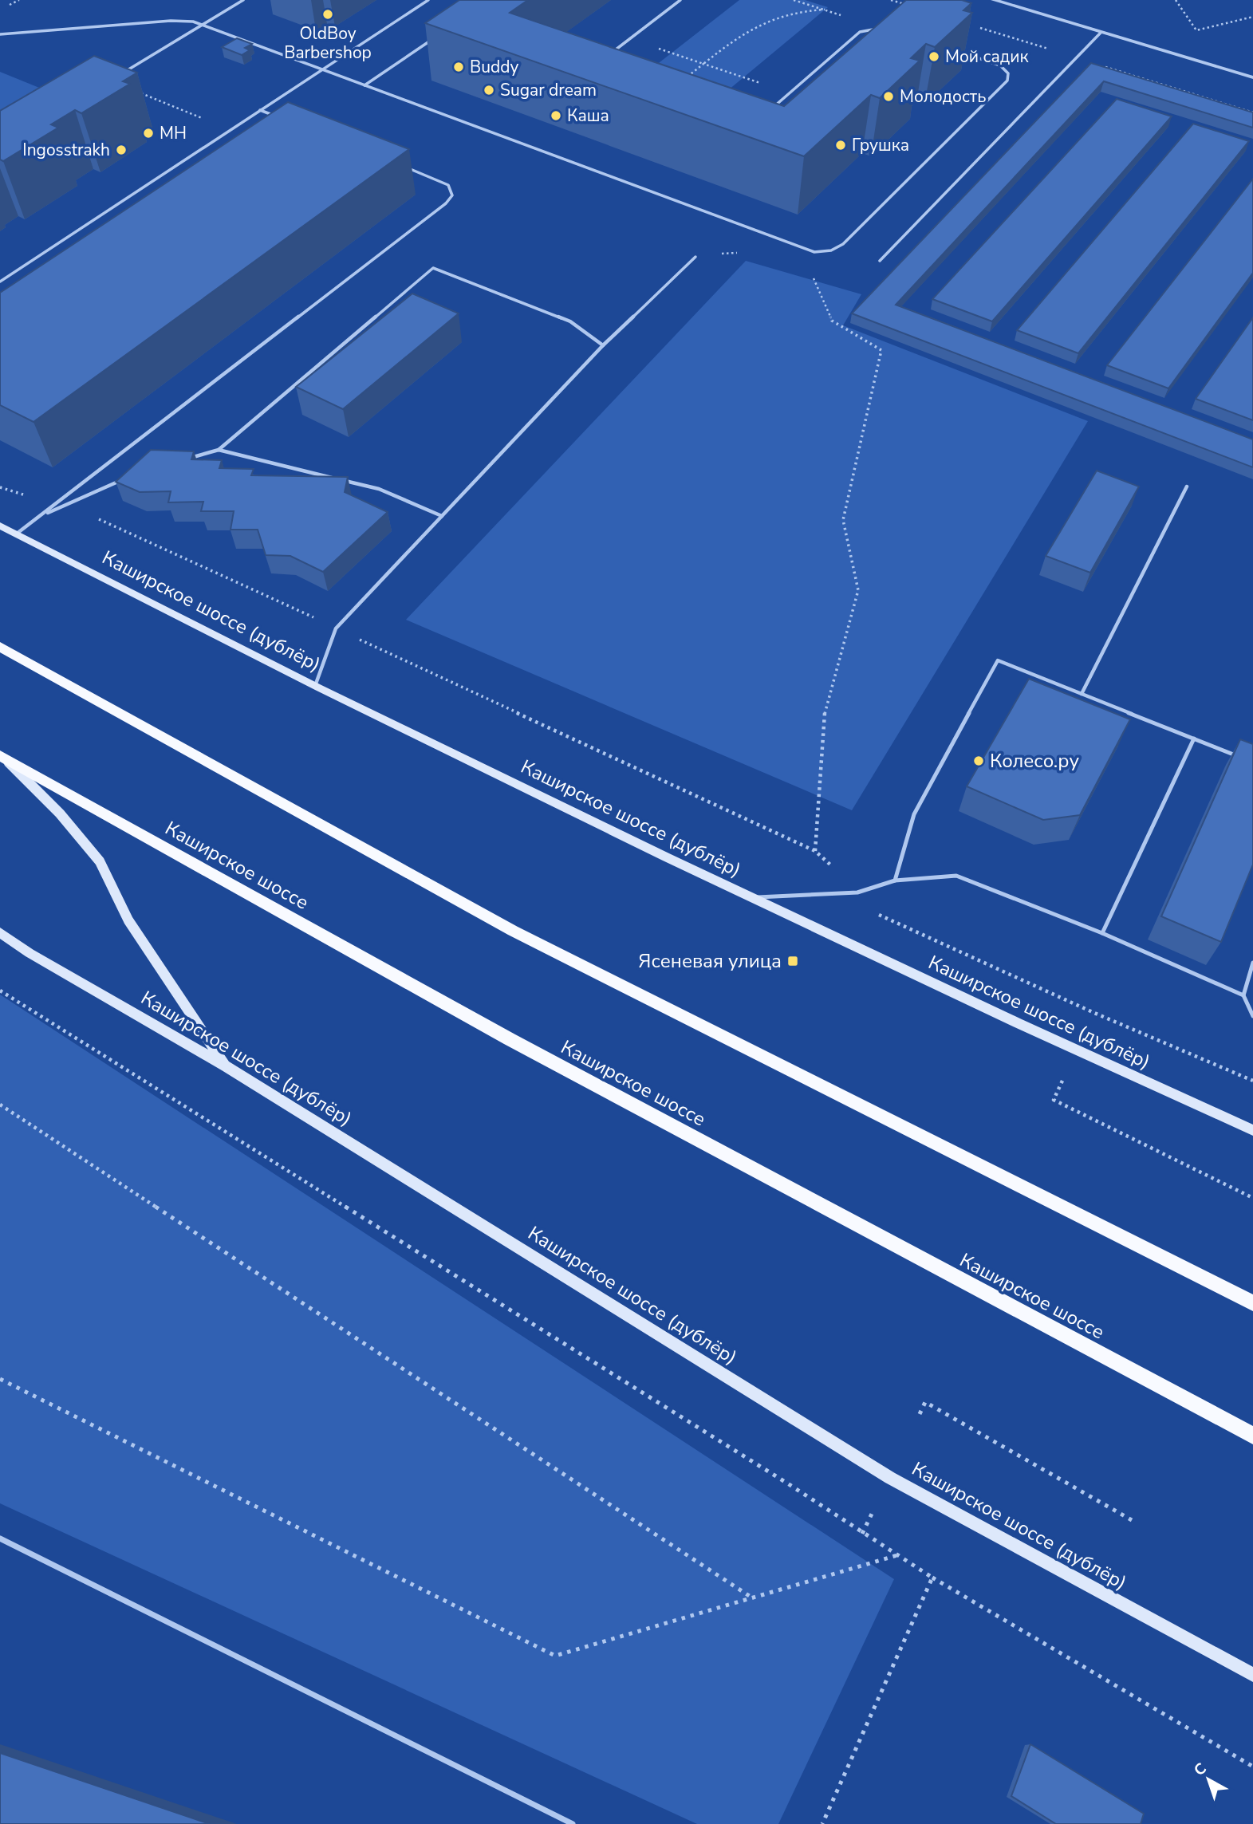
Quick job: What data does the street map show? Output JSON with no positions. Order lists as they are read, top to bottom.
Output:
{
  "streets": {
    "main road": ["Каширское шоссе (дублёр)", "Каширское шоссе"]
  },
  "places": {
    "other": [
      "OldBoy Barbershop",
      "Мой садик",
      "Buddy",
      "Sugar dream",
      "Молодость",
      "Каша",
      "МН",
      "Грушка",
      "Ingosstrakh",
      "Колесо.ру"
    ],
    "transit": ["Ясеневая улица"]
  },
  "north": "top left"
}
